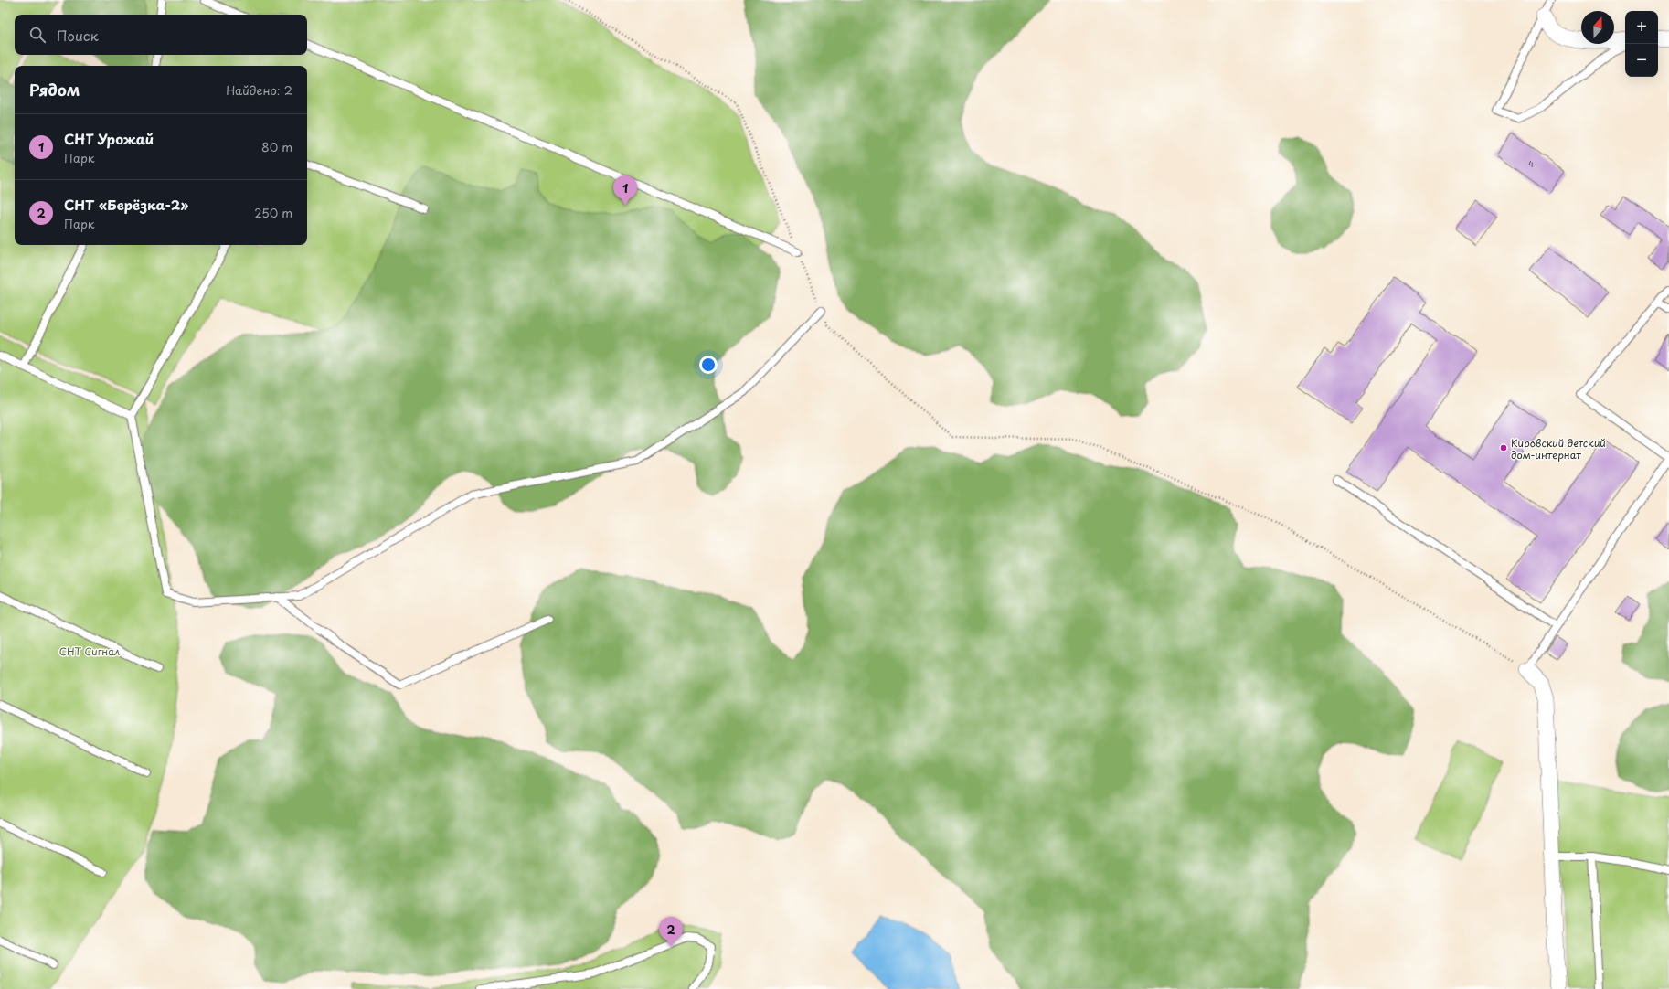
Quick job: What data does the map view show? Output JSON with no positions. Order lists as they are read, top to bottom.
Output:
{
  "parks": ["СНТ Сигнал"],
  "places": ["Кировский детский дом-интернат"],
  "house_numbers": ["4"],
  "north": "top",
  "page": {
    "map_buttons": ["+", "−"],
    "search": "Поиск",
    "heading": ["Рядом", "Найдено: 2"],
    "list": [
      {
        "mark": "1",
        "name": "СНТ Урожай",
        "note": "Парк",
        "value": "80 m"
      },
      {
        "mark": "2",
        "name": "СНТ «Берёзка-2»",
        "note": "Парк",
        "value": "250 m"
      }
    ],
    "pins": ["1", "2"]
  }
}
